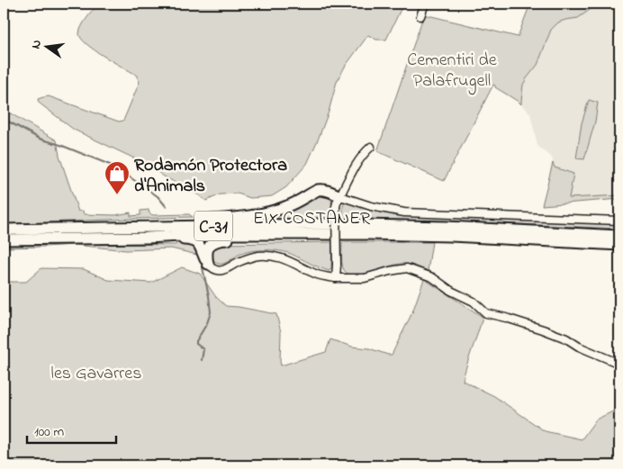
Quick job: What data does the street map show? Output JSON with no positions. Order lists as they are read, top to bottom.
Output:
{
  "streets": {
    "highway": ["EIX COSTANER", "C-31"]
  },
  "parks": ["Cementiri de Palafrugell", "les Gavarres"],
  "places": {
    "shop": ["Rodamón Protectora d'Animals"]
  },
  "scale_bar": "100 m",
  "north": "left"
}
